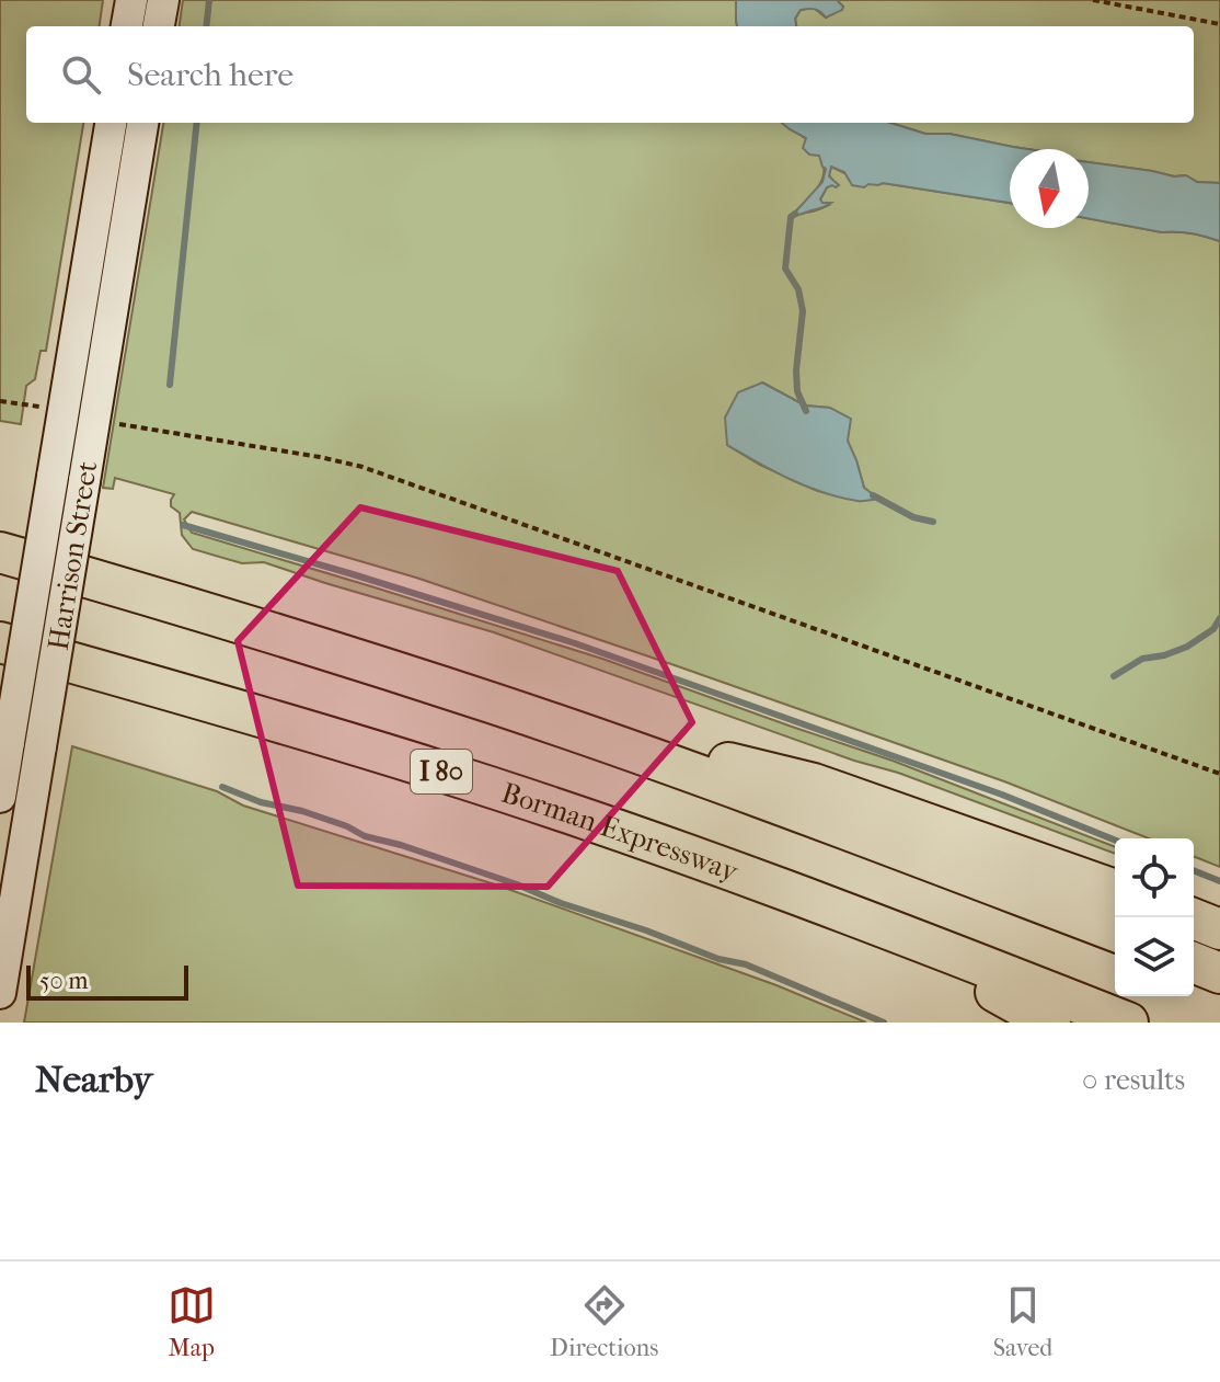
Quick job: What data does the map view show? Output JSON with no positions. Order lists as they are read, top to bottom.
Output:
{
  "streets": {
    "highway": ["I 80", "Borman Expressway"],
    "street": ["Harrison Street"]
  },
  "scale_bar": "50 m",
  "north": "bottom",
  "page": {
    "search": "Search here",
    "scale": "50 m",
    "heading": ["Nearby", "0 results"],
    "nav": ["Map", "Directions", "Saved"]
  }
}
